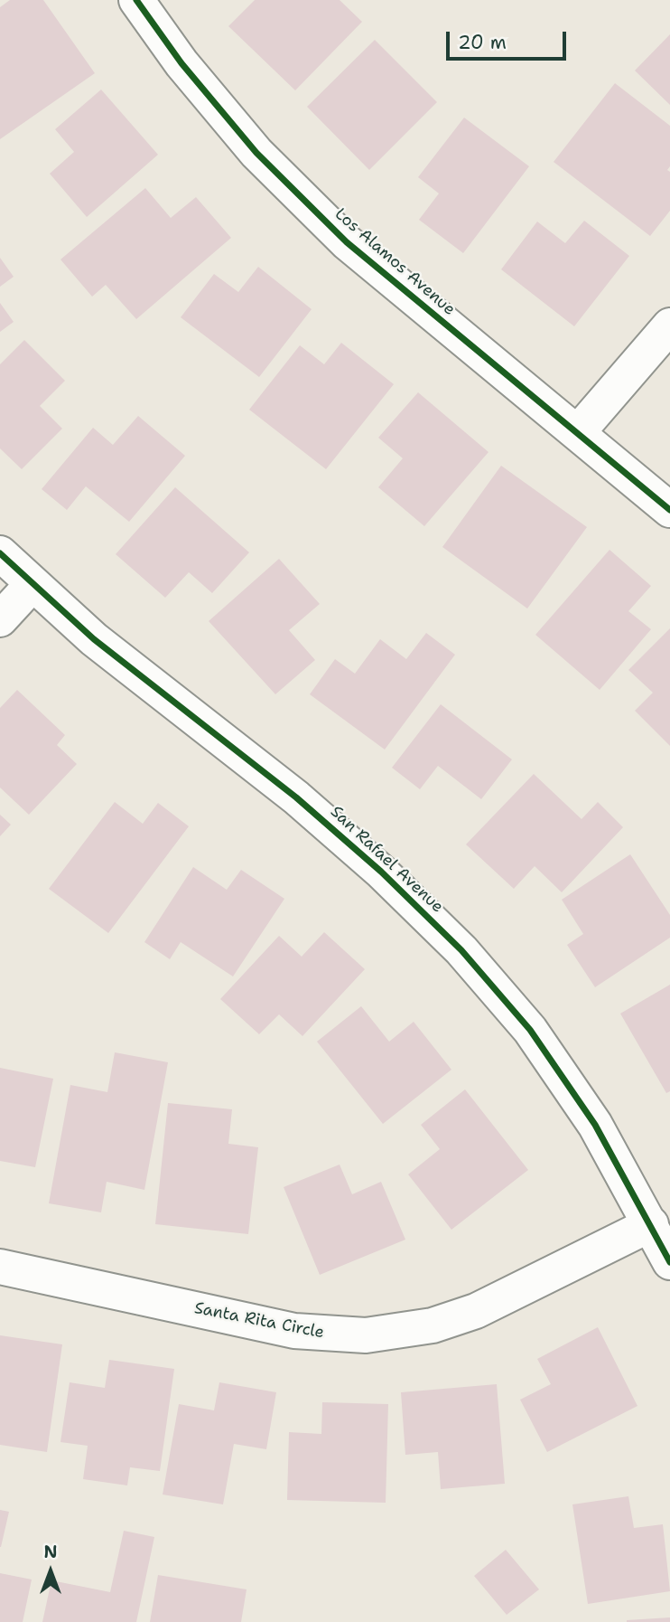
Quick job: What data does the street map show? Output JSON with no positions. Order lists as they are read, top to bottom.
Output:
{
  "streets": {
    "street": ["Los Alamos Avenue", "San Rafael Avenue", "Santa Rita Circle"]
  },
  "crossings": [
    ["San Rafael Avenue", "Santa Rita Circle"]
  ],
  "scale_bar": "20 m",
  "north": "top"
}
